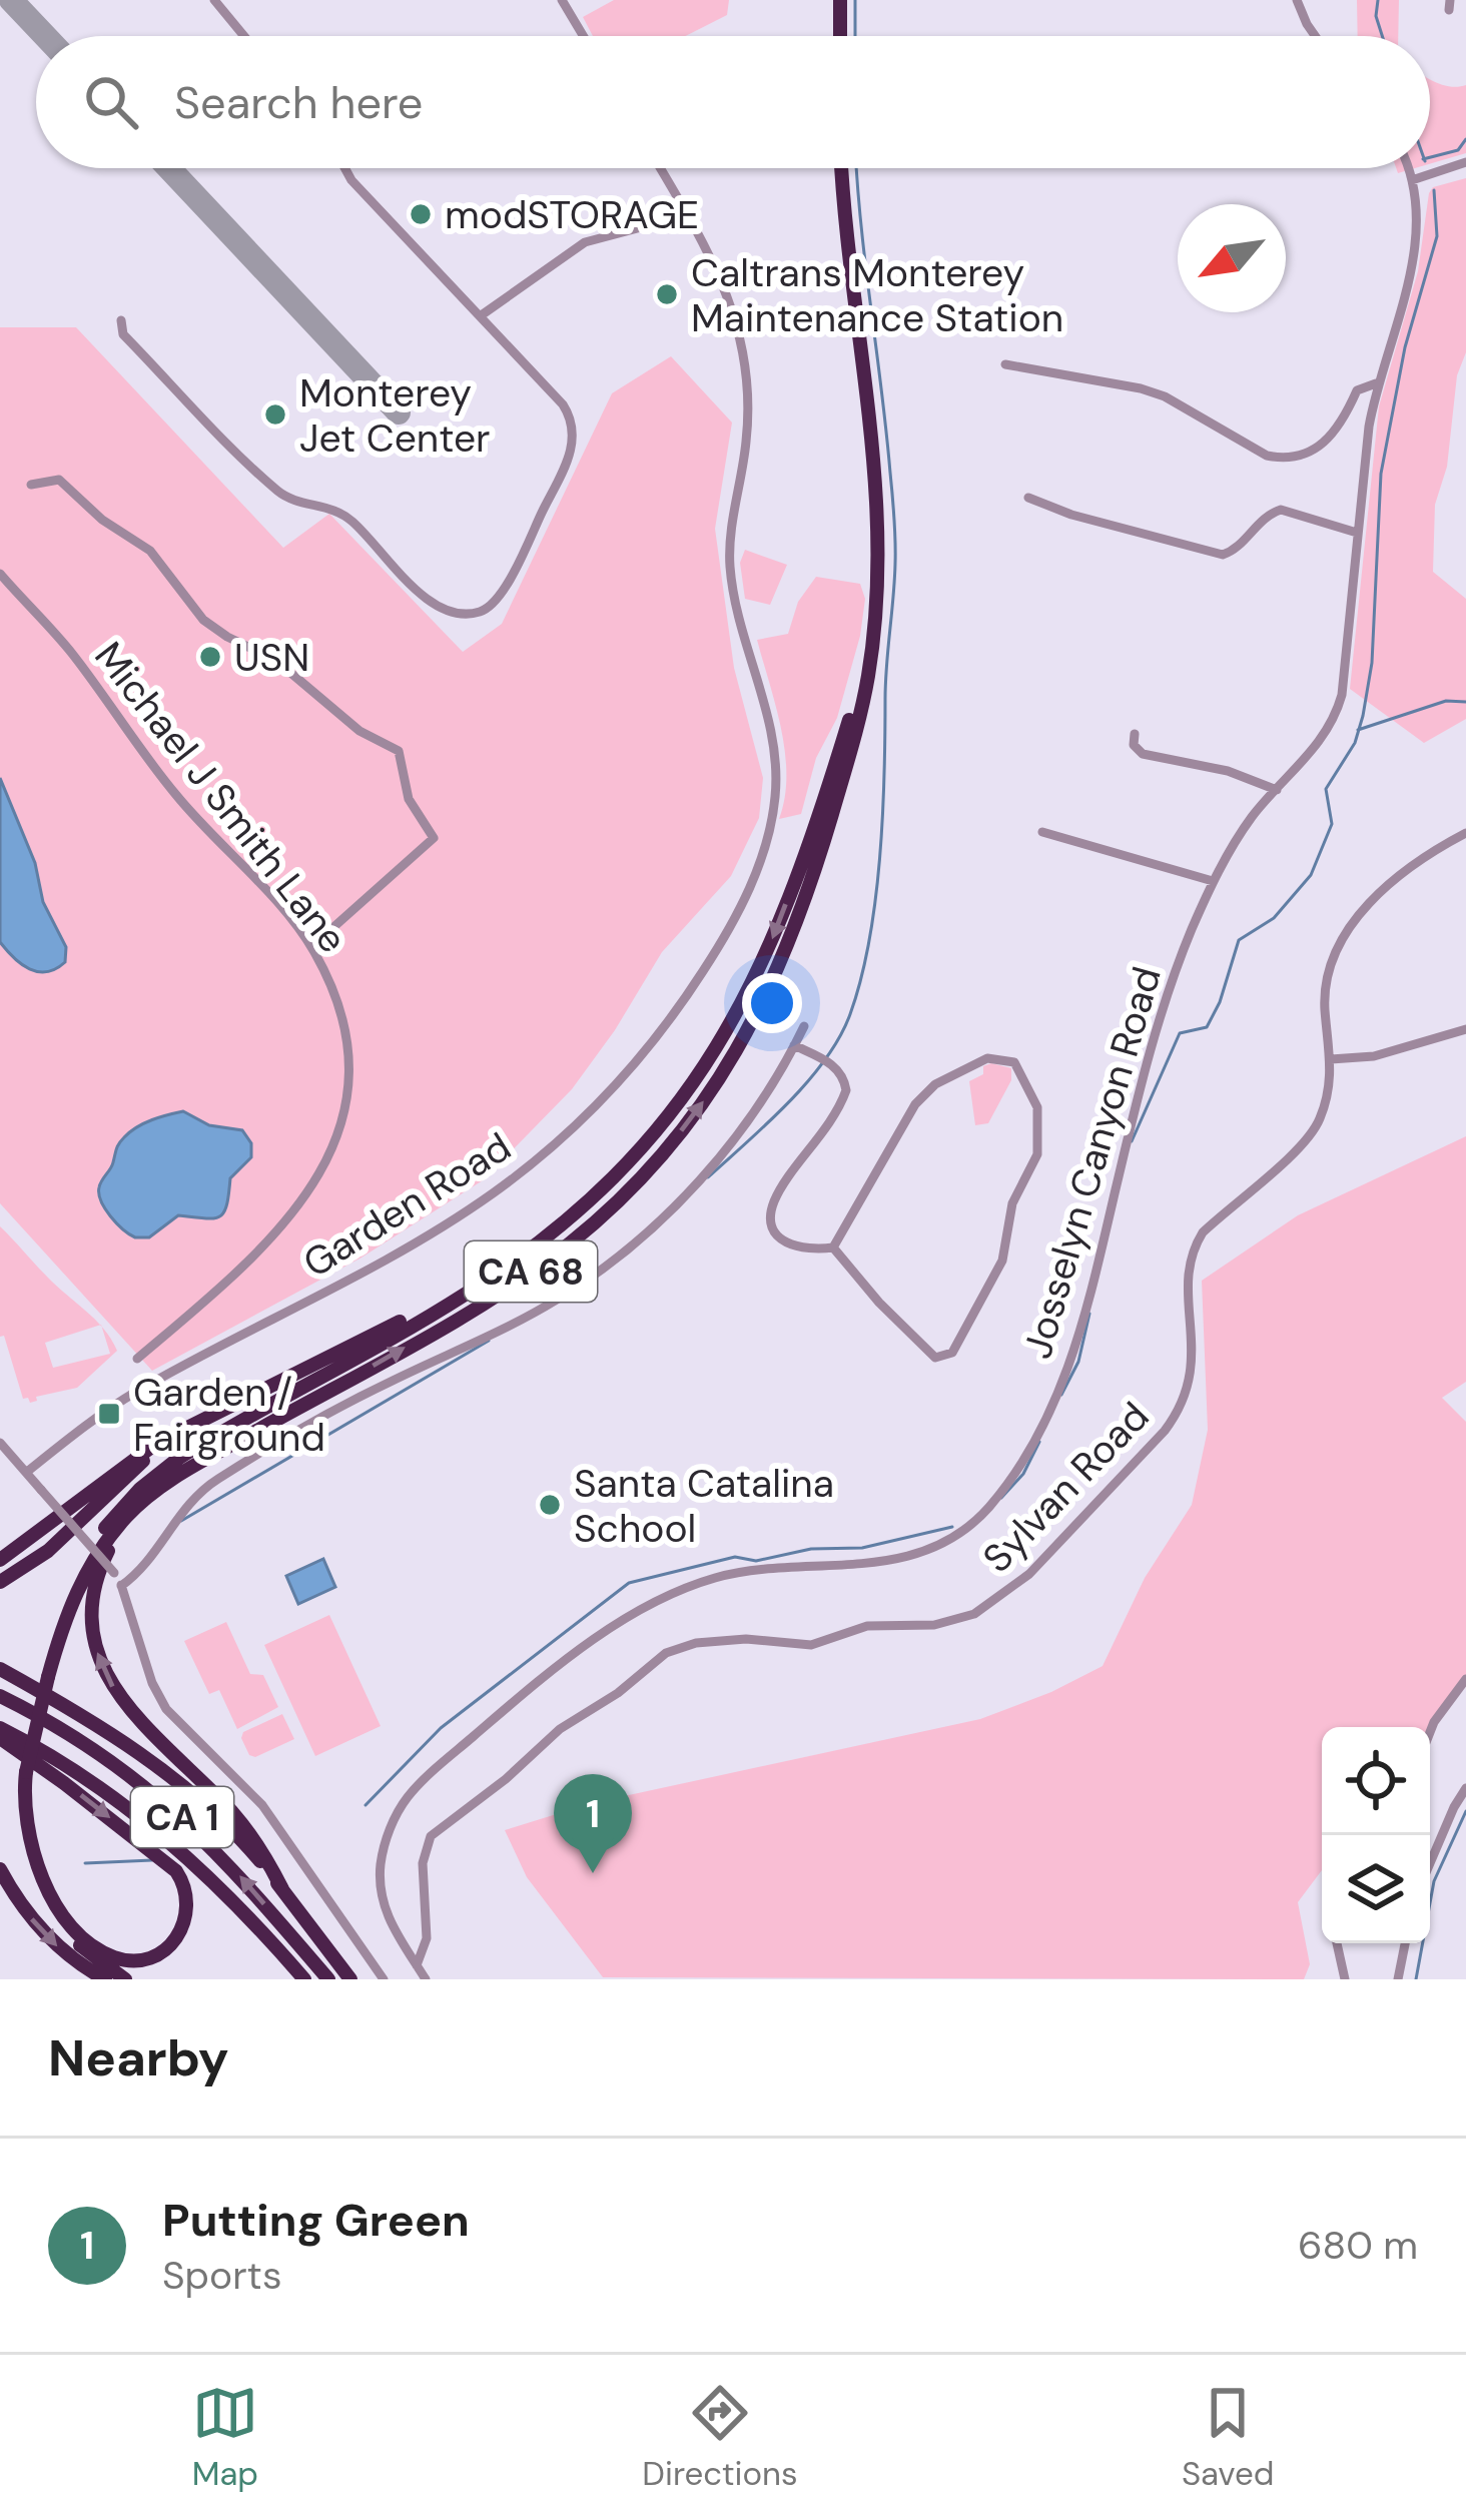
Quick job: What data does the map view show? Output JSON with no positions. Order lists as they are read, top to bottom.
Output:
{
  "streets": {
    "highway": ["CA 68", "CA 1"],
    "street": [
      "Michael J Smith Lane",
      "Josselyn Canyon Road",
      "Garden Road",
      "Sylvan Road"
    ]
  },
  "crossings": [
    ["Josselyn Canyon Road", "Sylvan Road"]
  ],
  "places": {
    "other": [
      "modSTORAGE",
      "Caltrans Monterey Maintenance Station",
      "Monterey Jet Center",
      "USN",
      "Santa Catalina School"
    ],
    "transit": ["Garden / Fairground"]
  },
  "north": "bottom left",
  "page": {
    "search": "Search here",
    "pins": "1",
    "heading": "Nearby",
    "list": [
      {
        "mark": "1",
        "name": "Putting Green",
        "note": "Sports",
        "value": "680 m"
      }
    ],
    "nav": ["Map", "Directions", "Saved"]
  }
}
